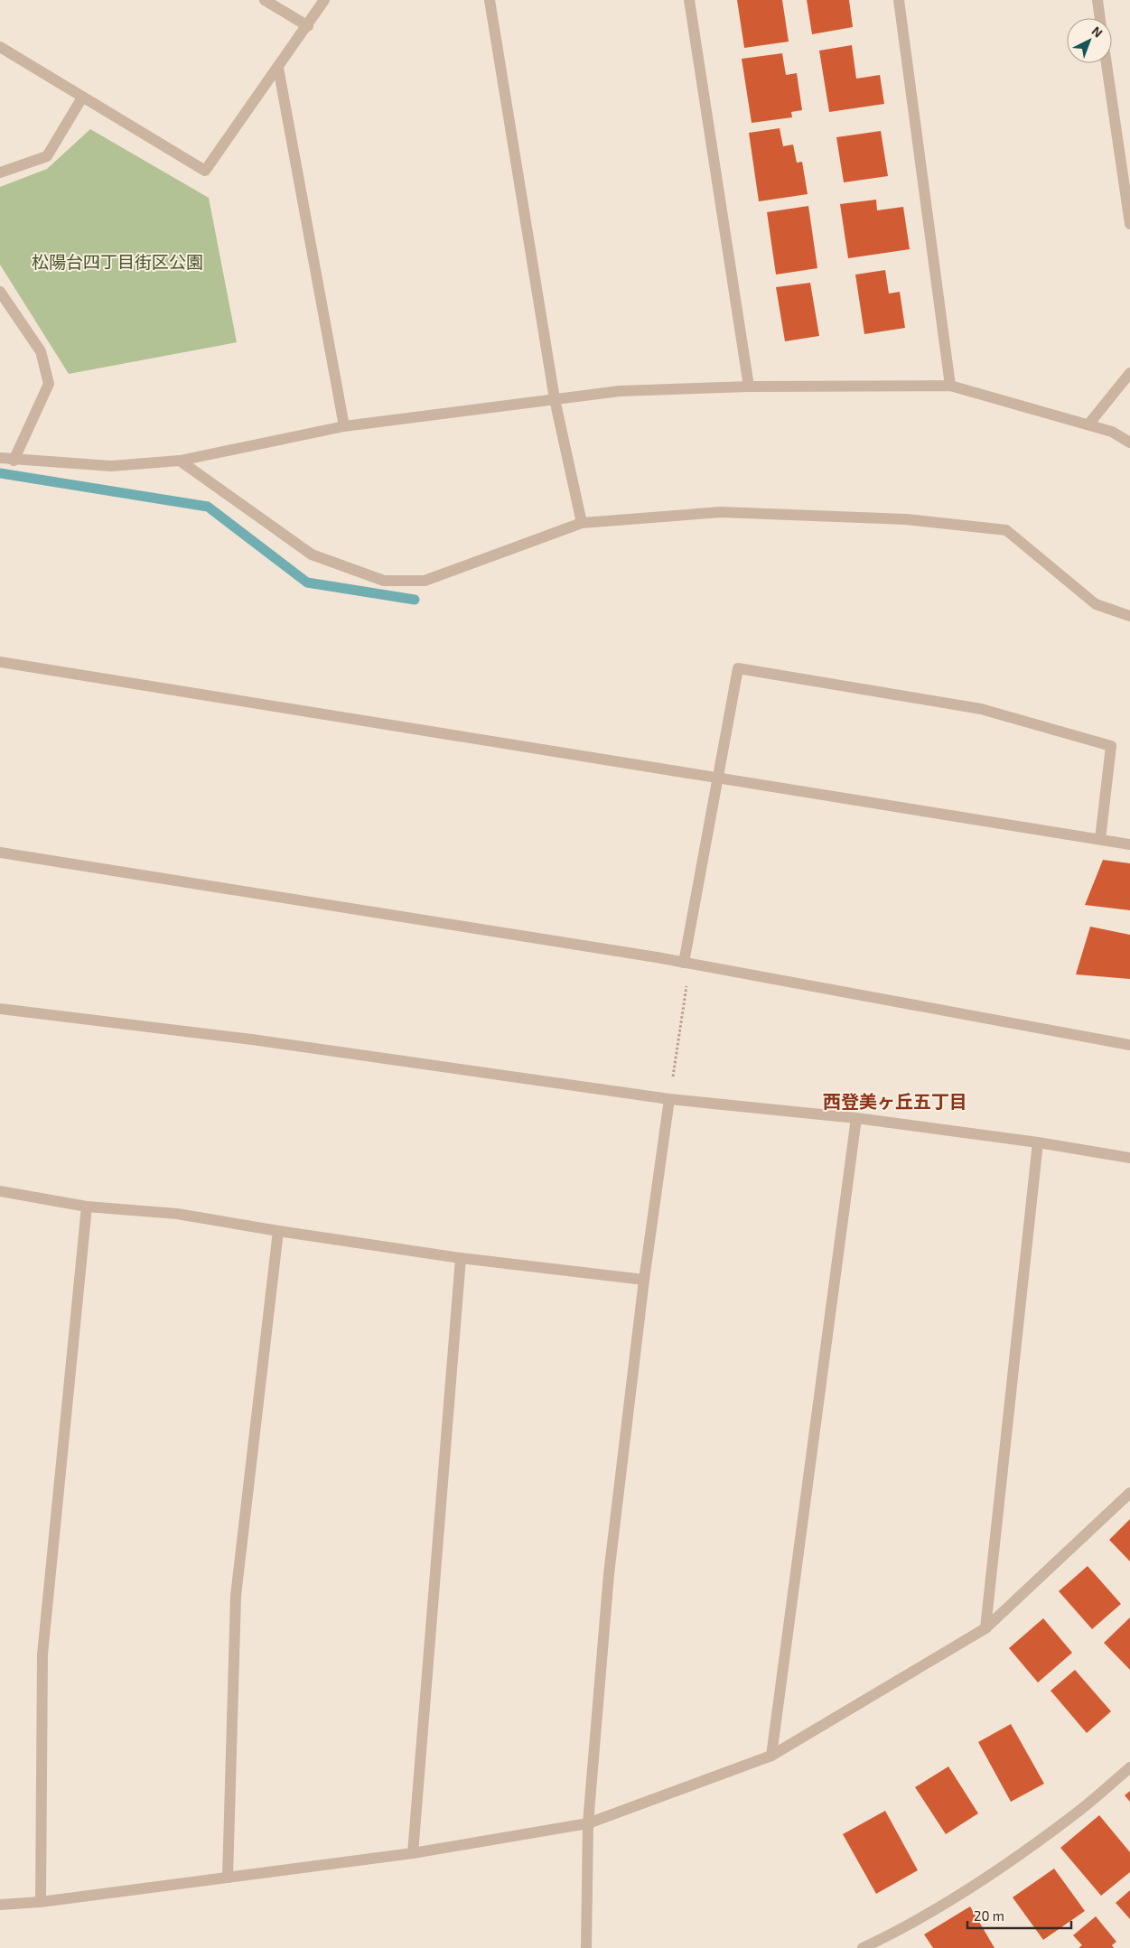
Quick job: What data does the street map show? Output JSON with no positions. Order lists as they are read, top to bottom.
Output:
{
  "districts": ["西登美ヶ丘五丁目"],
  "parks": ["松陽台四丁目街区公園"],
  "scale_bar": "20 m",
  "north": "top right"
}
